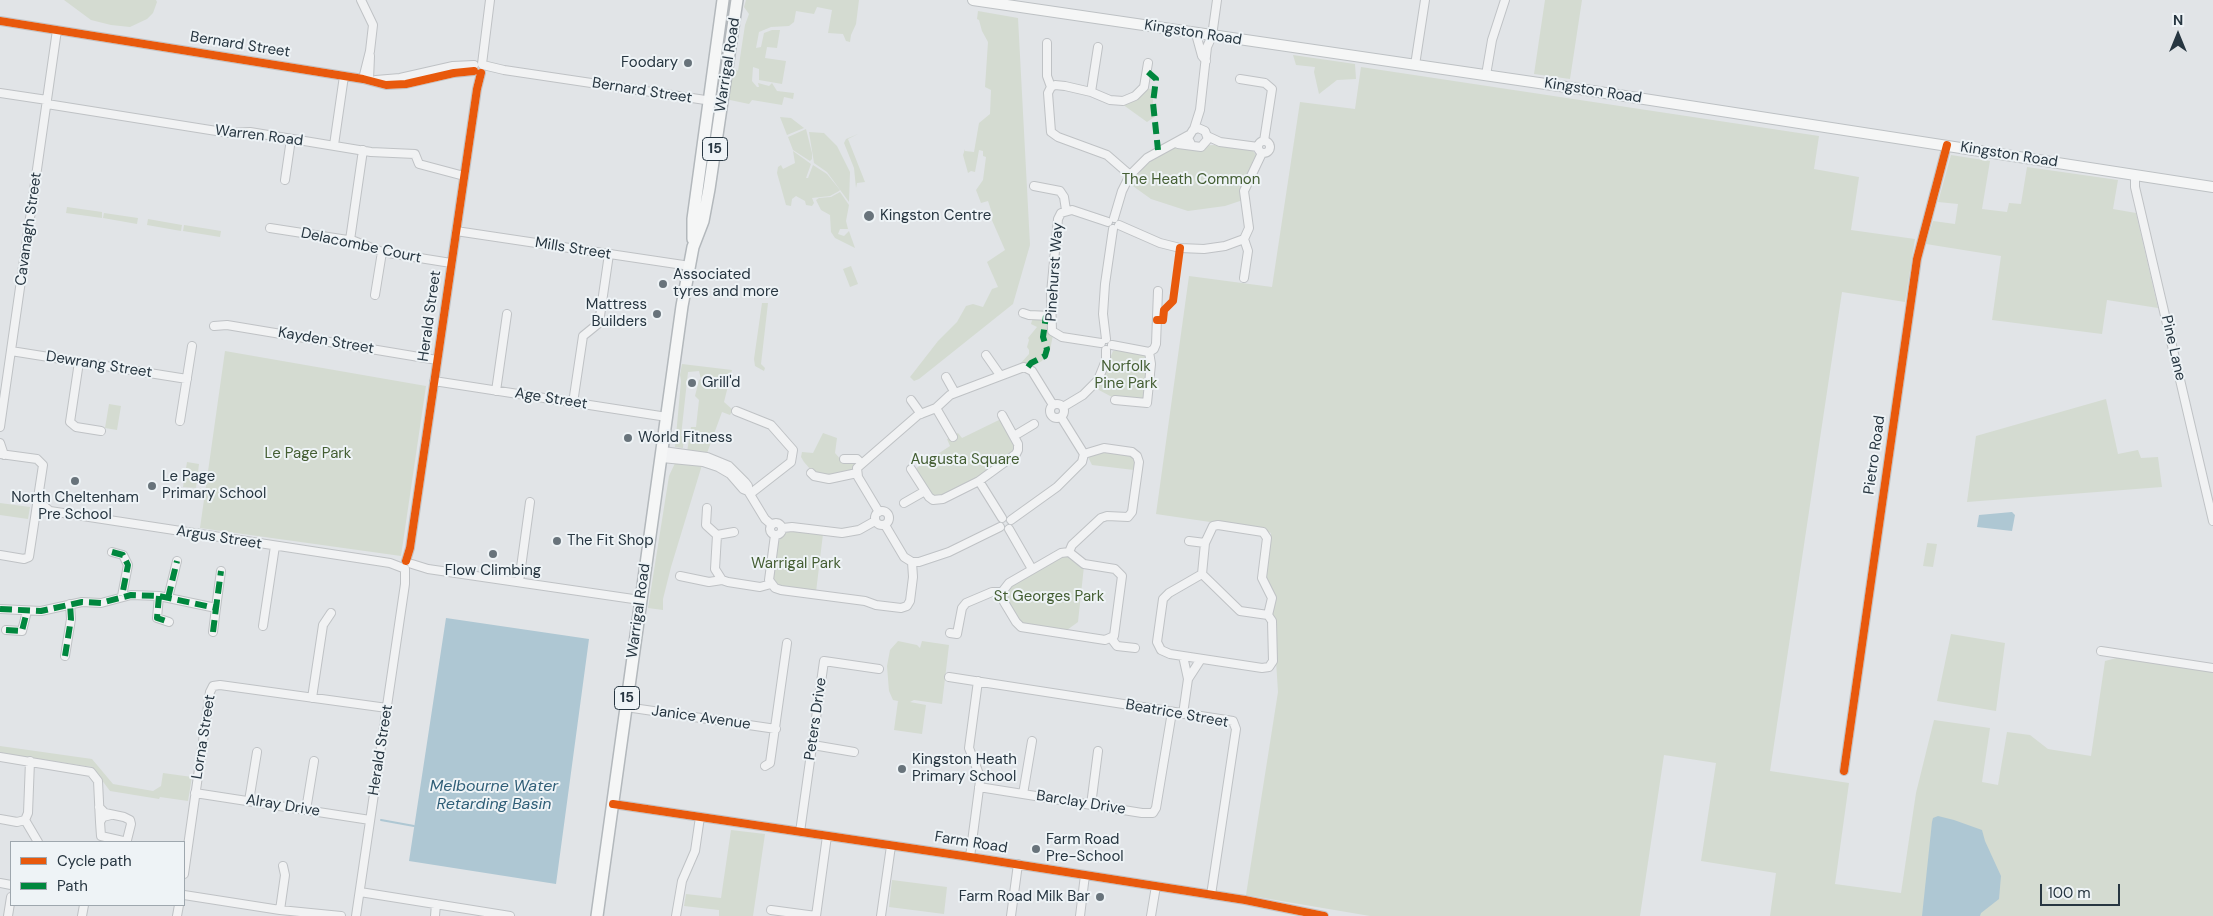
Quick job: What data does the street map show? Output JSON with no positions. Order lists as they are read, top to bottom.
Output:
{
  "streets": {
    "highway": ["Warrigal Road", "15"],
    "main road": ["Kingston Road"],
    "street": [
      "Bernard Street",
      "Warren Road",
      "Cavanagh Street",
      "Delacombe Court",
      "Mills Street",
      "Pinehurst Way",
      "Herald Street",
      "Kayden Street",
      "Pine Lane",
      "Dewrang Street",
      "Age Street",
      "Pietro Road",
      "Argus Street",
      "Beatrice Street",
      "Janice Avenue",
      "Peters Drive",
      "Lorna Street",
      "Barclay Drive",
      "Alray Drive",
      "Farm Road"
    ]
  },
  "crossings": [
    ["Kingston Road", "Pine Lane"],
    ["Kingston Road", "Pietro Road"],
    ["Bernard Street", "Warrigal Road"],
    ["Bernard Street", "Cavanagh Street"],
    ["Bernard Street", "Herald Street"],
    ["Warrigal Road", "Mills Street"],
    ["Warrigal Road", "Age Street"],
    ["Warrigal Road", "Argus Street"],
    ["Warrigal Road", "Janice Avenue"],
    ["Warrigal Road", "Farm Road"],
    ["Warren Road", "Cavanagh Street"],
    ["Warren Road", "Herald Street"],
    ["Cavanagh Street", "Dewrang Street"],
    ["Delacombe Court", "Herald Street"],
    ["Mills Street", "Herald Street"],
    ["Herald Street", "Kayden Street"],
    ["Herald Street", "Age Street"],
    ["Herald Street", "Argus Street"],
    ["Herald Street", "Lorna Street"],
    ["Herald Street", "Alray Drive"],
    ["Beatrice Street", "Barclay Drive"],
    ["Beatrice Street", "Farm Road"],
    ["Peters Drive", "Farm Road"],
    ["Lorna Street", "Alray Drive"]
  ],
  "water": ["Melbourne Water Retarding Basin"],
  "parks": [
    "The Heath Common",
    "Norfolk Pine Park",
    "Le Page Park",
    "Augusta Square",
    "Warrigal Park",
    "St Georges Park"
  ],
  "places": [
    "Foodary",
    "Kingston Centre",
    "Associated tyres and more",
    "Mattress Builders",
    "Grill'd",
    "World Fitness",
    "North Cheltenham Pre School",
    "Le Page Primary School",
    "The Fit Shop",
    "Flow Climbing",
    "Kingston Heath Primary School",
    "Farm Road Pre-School",
    "Farm Road Milk Bar"
  ],
  "legend": ["Cycle path", "Path"],
  "scale_bar": "100 m",
  "north": "top"
}
